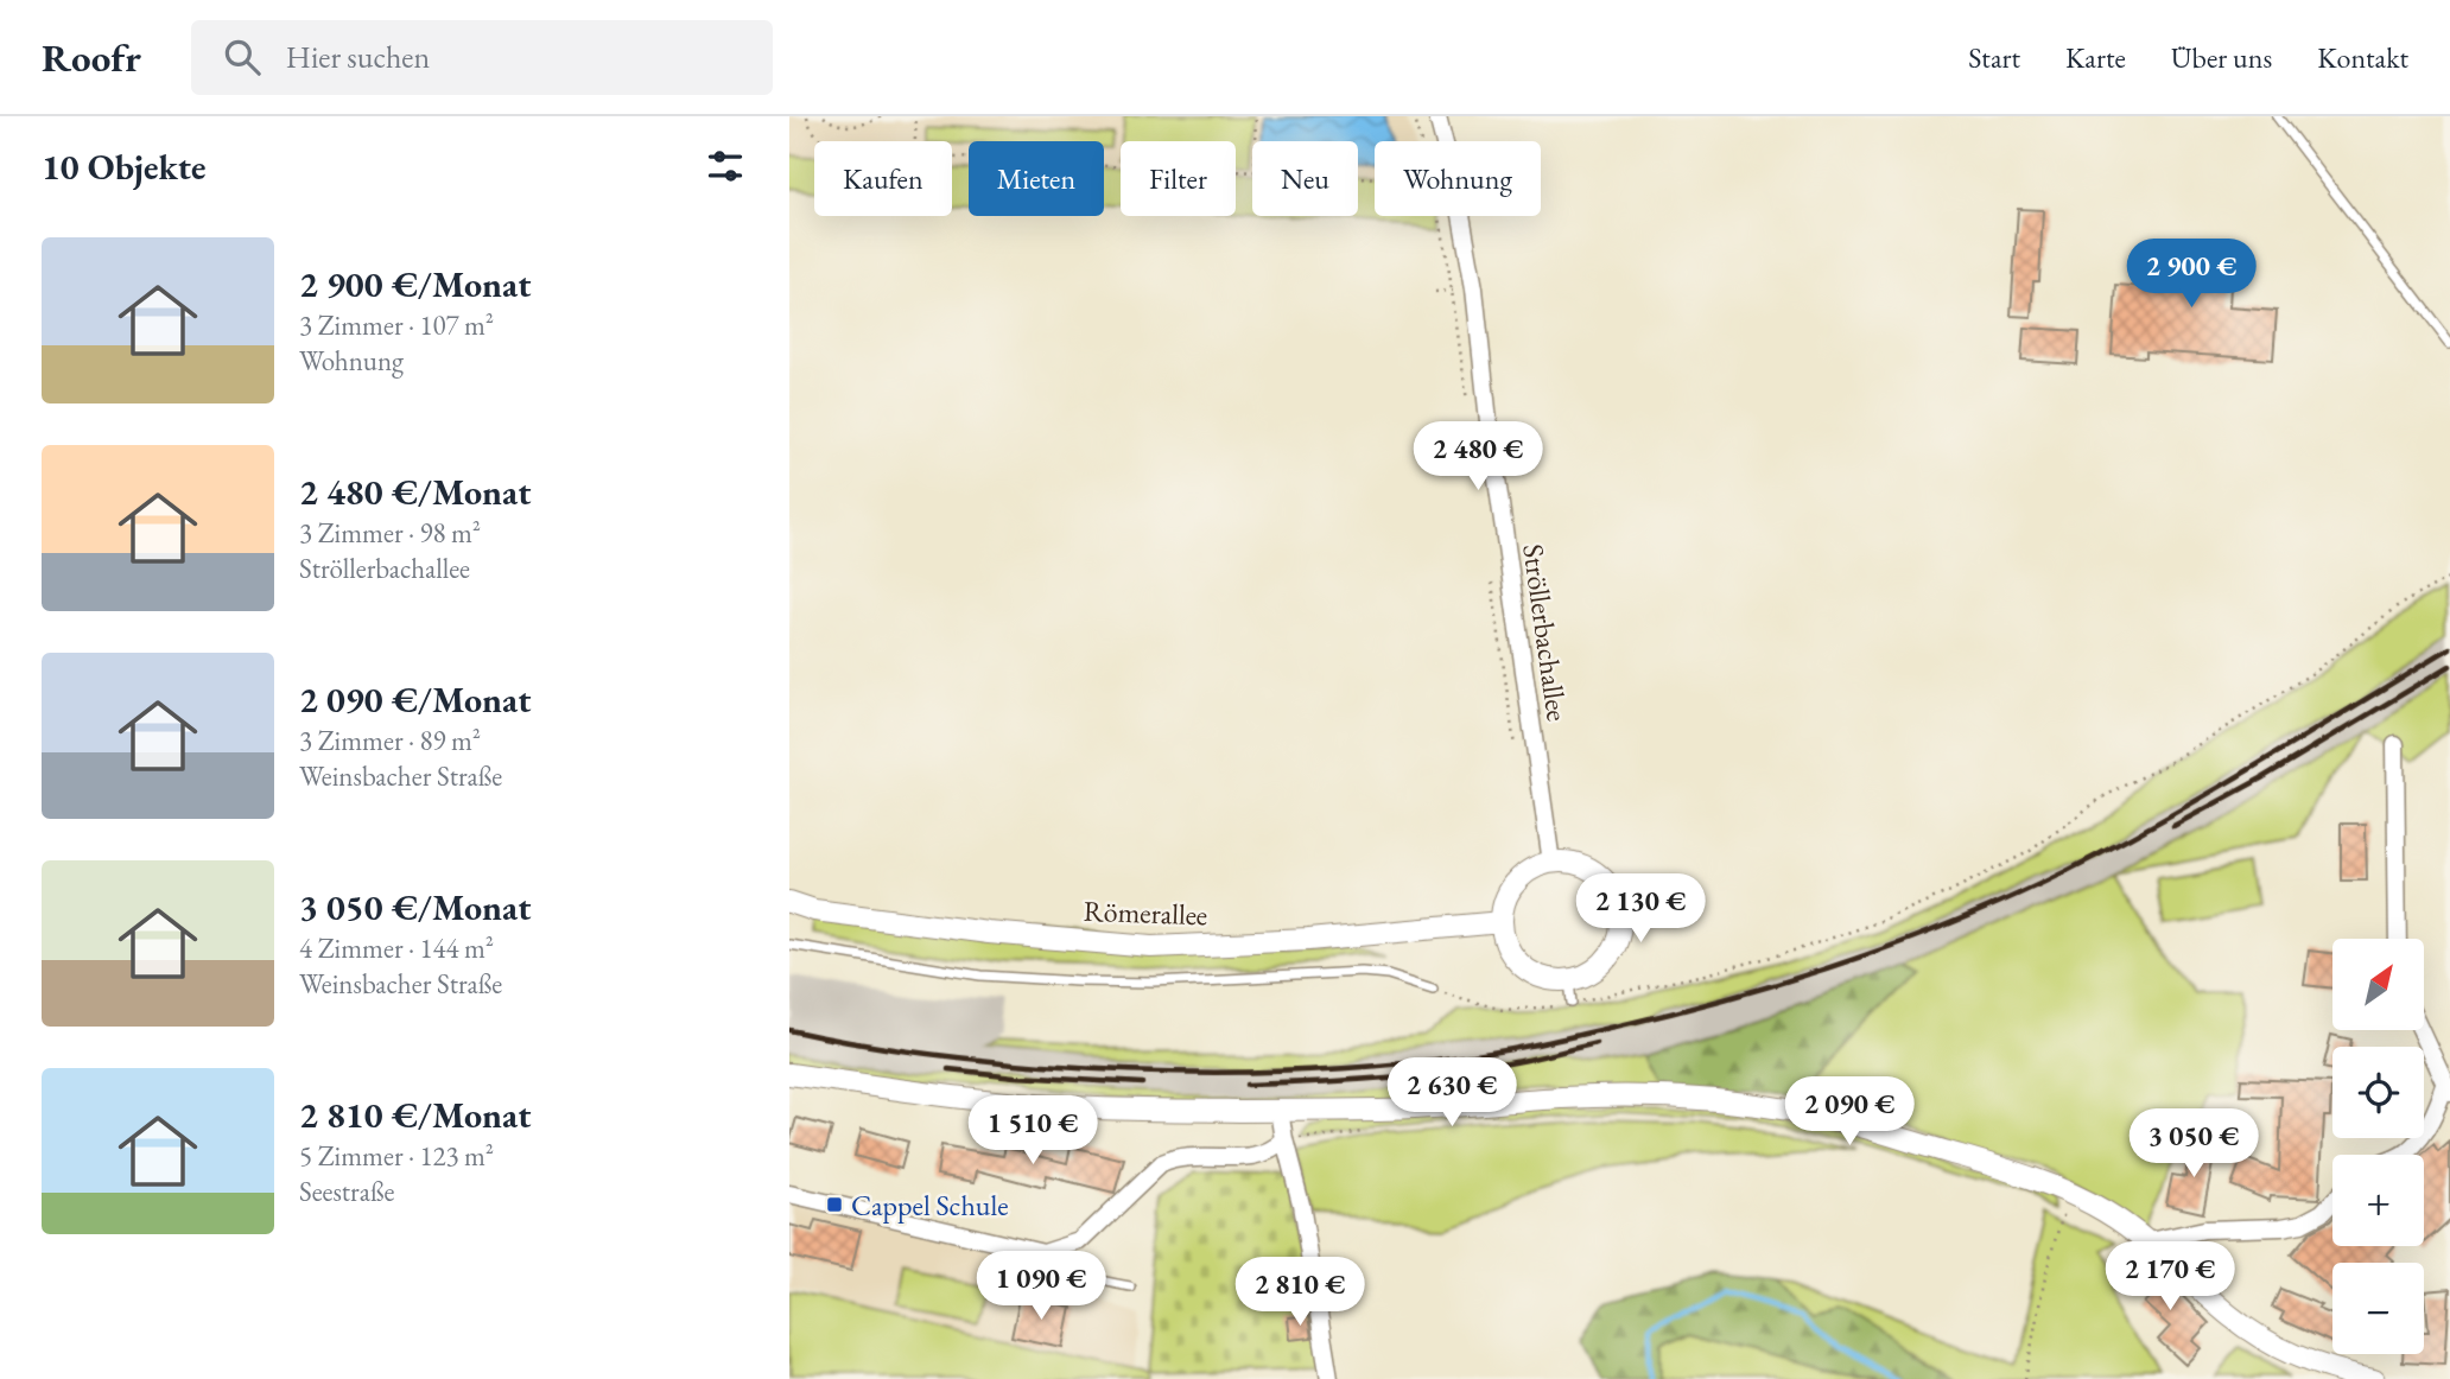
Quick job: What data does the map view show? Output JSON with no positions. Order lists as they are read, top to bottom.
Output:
{
  "streets": {
    "street": ["Ströllerbachallee", "Römerallee"]
  },
  "crossings": [
    ["Ströllerbachallee", "Römerallee"]
  ],
  "places": {
    "transit": ["Cappel Schule"]
  },
  "north": "top right",
  "page": {
    "header": "Roofr",
    "search": "Hier suchen",
    "nav": [
      "Start",
      "Karte",
      "Über uns",
      "Kontakt"
    ],
    "heading": "10 Objekte",
    "chip": [
      "Kaufen",
      "Mieten",
      "Filter",
      "Neu",
      "Wohnung"
    ],
    "list": [
      {
        "name": "2 900 €/Monat",
        "note": "3 Zimmer · 107 m² · Wohnung"
      },
      {
        "name": "2 480 €/Monat",
        "note": "3 Zimmer · 98 m² · Ströllerbachallee"
      },
      {
        "name": "2 090 €/Monat",
        "note": "3 Zimmer · 89 m² · Weinsbacher Straße"
      },
      {
        "name": "3 050 €/Monat",
        "note": "4 Zimmer · 144 m² · Weinsbacher Straße"
      },
      {
        "name": "2 810 €/Monat",
        "note": "5 Zimmer · 123 m² · Seestraße"
      }
    ],
    "price": [
      "2 900 €",
      "2 480 €",
      "2 130 €",
      "2 630 €",
      "2 090 €",
      "1 510 €",
      "3 050 €",
      "2 170 €",
      "1 090 €",
      "2 810 €"
    ],
    "map_buttons": ["+", "−"]
  }
}
